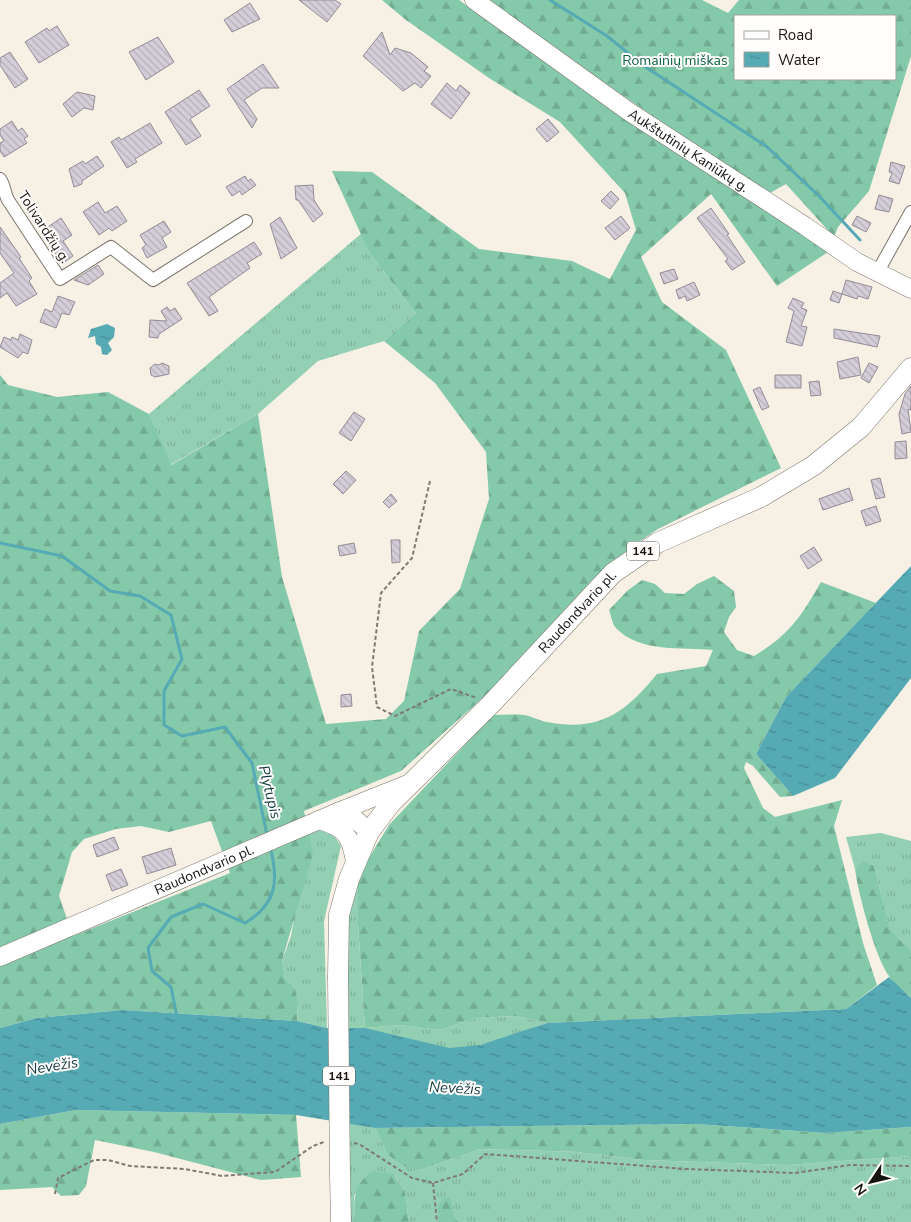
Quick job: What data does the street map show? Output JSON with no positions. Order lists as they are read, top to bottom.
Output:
{
  "streets": {
    "main road": ["Aukštutinių Kaniūkų g.", "141", "Raudondvario pl."],
    "street": ["Tolivardžių g."]
  },
  "crossings": [
    ["141", "Raudondvario pl."]
  ],
  "water": ["Plytupis", "Nevėžis"],
  "parks": ["Romainių miškas"],
  "legend": ["Road", "Water"],
  "north": "bottom left"
}
